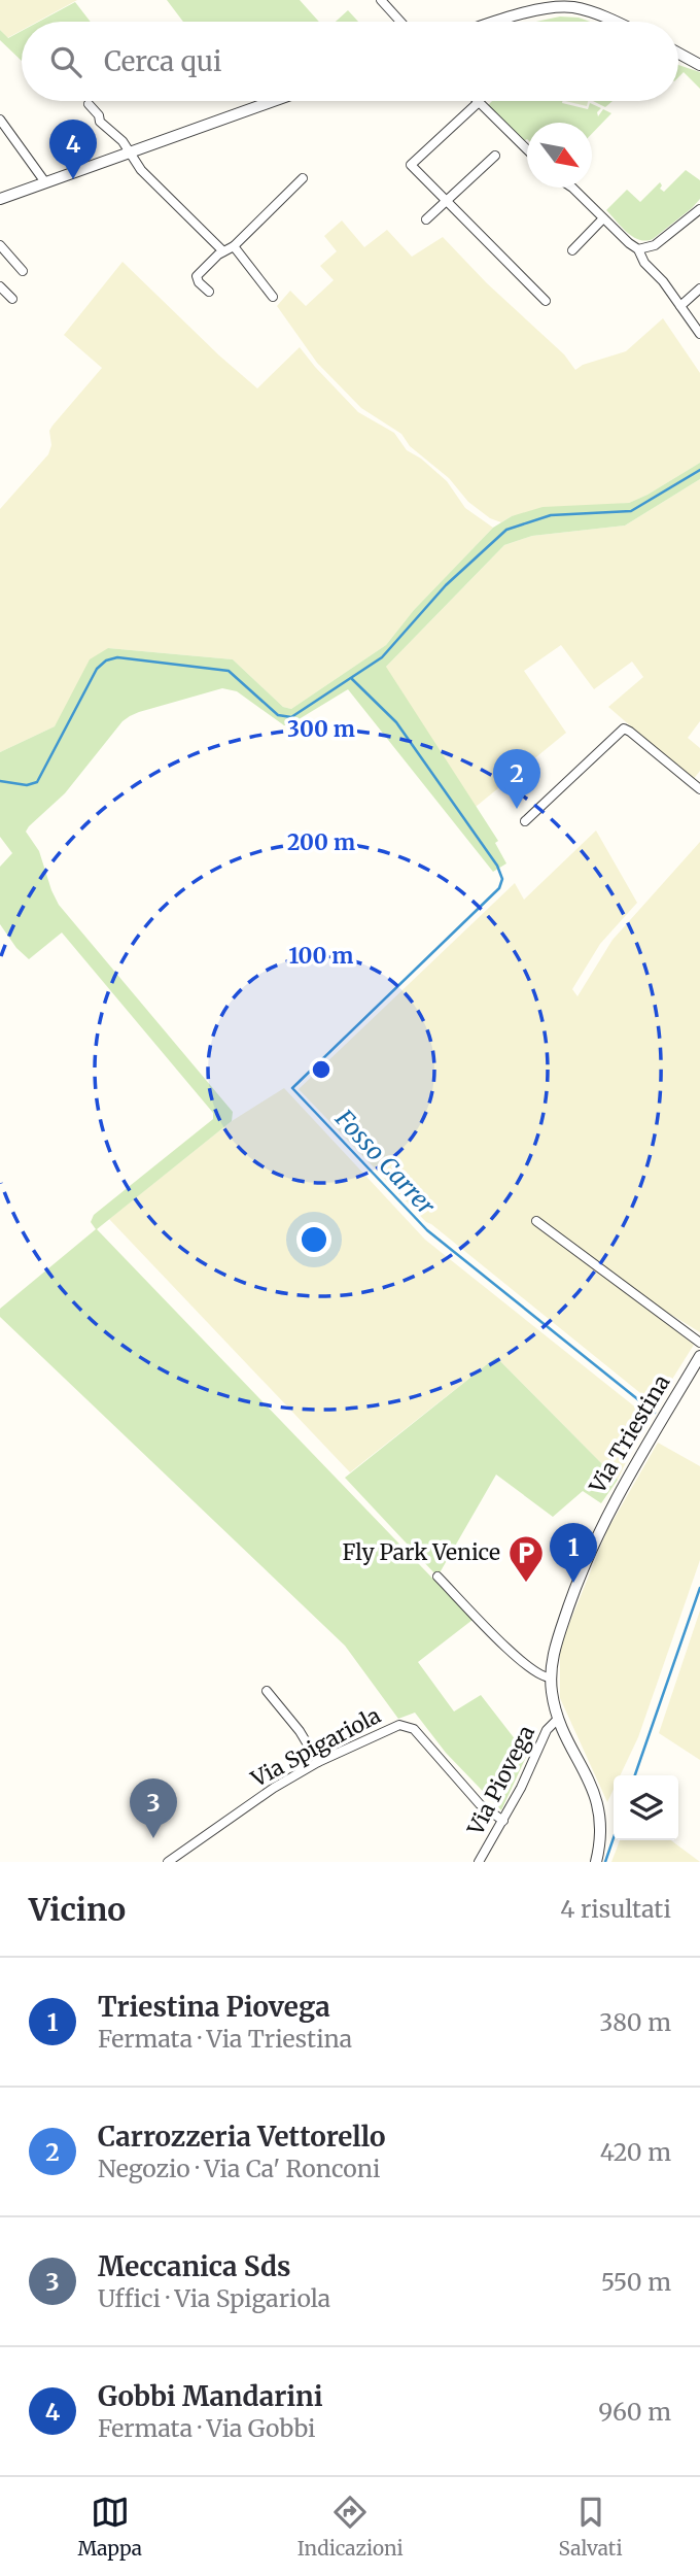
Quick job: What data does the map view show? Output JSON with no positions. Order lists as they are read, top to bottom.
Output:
{
  "streets": {
    "street": ["Via Triestina", "Via Spigariola", "Via Piovega"]
  },
  "crossings": [
    ["Via Triestina", "Via Piovega"],
    ["Via Spigariola", "Via Piovega"]
  ],
  "water": ["Fosso Carrer"],
  "places": {
    "parking": ["Fly Park Venice"]
  },
  "north": "bottom right",
  "page": {
    "search": "Cerca qui",
    "pins": [
      "4",
      "2",
      "1",
      "3"
    ],
    "heading": ["Vicino", "4 risultati"],
    "list": [
      {
        "mark": "1",
        "name": "Triestina Piovega",
        "note": "Fermata · Via Triestina",
        "value": "380 m"
      },
      {
        "mark": "2",
        "name": "Carrozzeria Vettorello",
        "note": "Negozio · Via Ca' Ronconi",
        "value": "420 m"
      },
      {
        "mark": "3",
        "name": "Meccanica Sds",
        "note": "Uffici · Via Spigariola",
        "value": "550 m"
      },
      {
        "mark": "4",
        "name": "Gobbi Mandarini",
        "note": "Fermata · Via Gobbi",
        "value": "960 m"
      }
    ],
    "nav": ["Mappa", "Indicazioni", "Salvati"]
  },
  "rings": ["300 m", "200 m", "100 m"]
}
